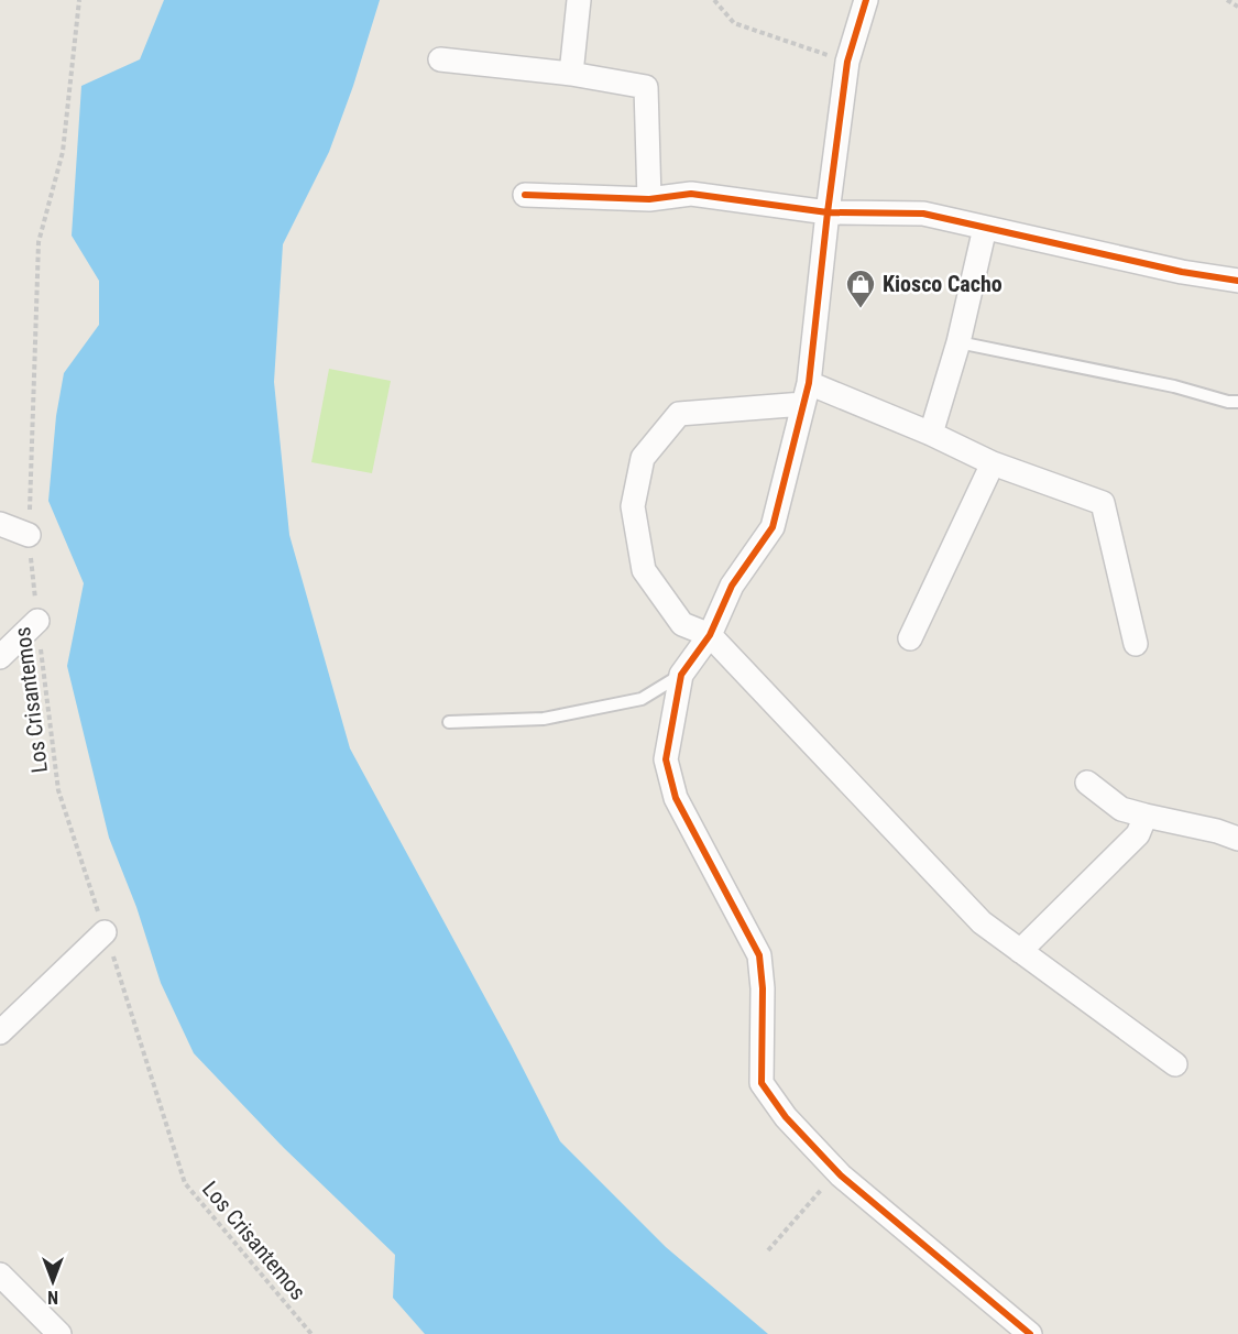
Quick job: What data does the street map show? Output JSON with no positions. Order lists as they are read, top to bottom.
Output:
{
  "streets": {
    "path": ["Los Crisantemos"]
  },
  "places": {
    "shop": ["Kiosco Cacho"]
  },
  "north": "bottom"
}
